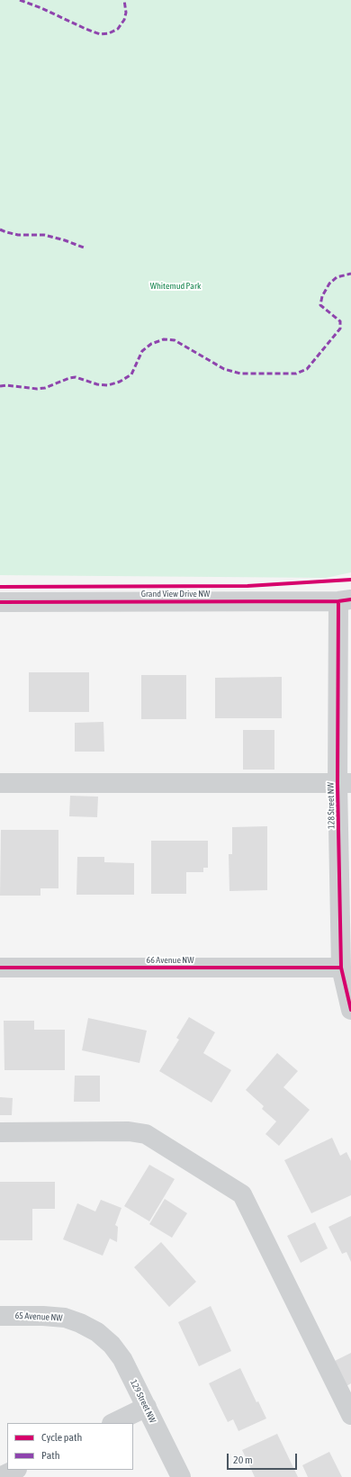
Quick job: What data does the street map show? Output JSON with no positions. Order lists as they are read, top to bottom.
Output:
{
  "streets": {
    "street": [
      "Grand View Drive NW",
      "128 Street NW",
      "66 Avenue NW",
      "65 Avenue NW",
      "129 Street NW"
    ]
  },
  "crossings": [
    ["Grand View Drive NW", "128 Street NW"],
    ["128 Street NW", "66 Avenue NW"],
    ["65 Avenue NW", "129 Street NW"]
  ],
  "parks": ["Whitemud Park"],
  "legend": ["Cycle path", "Path"],
  "scale_bar": "20 m"
}
